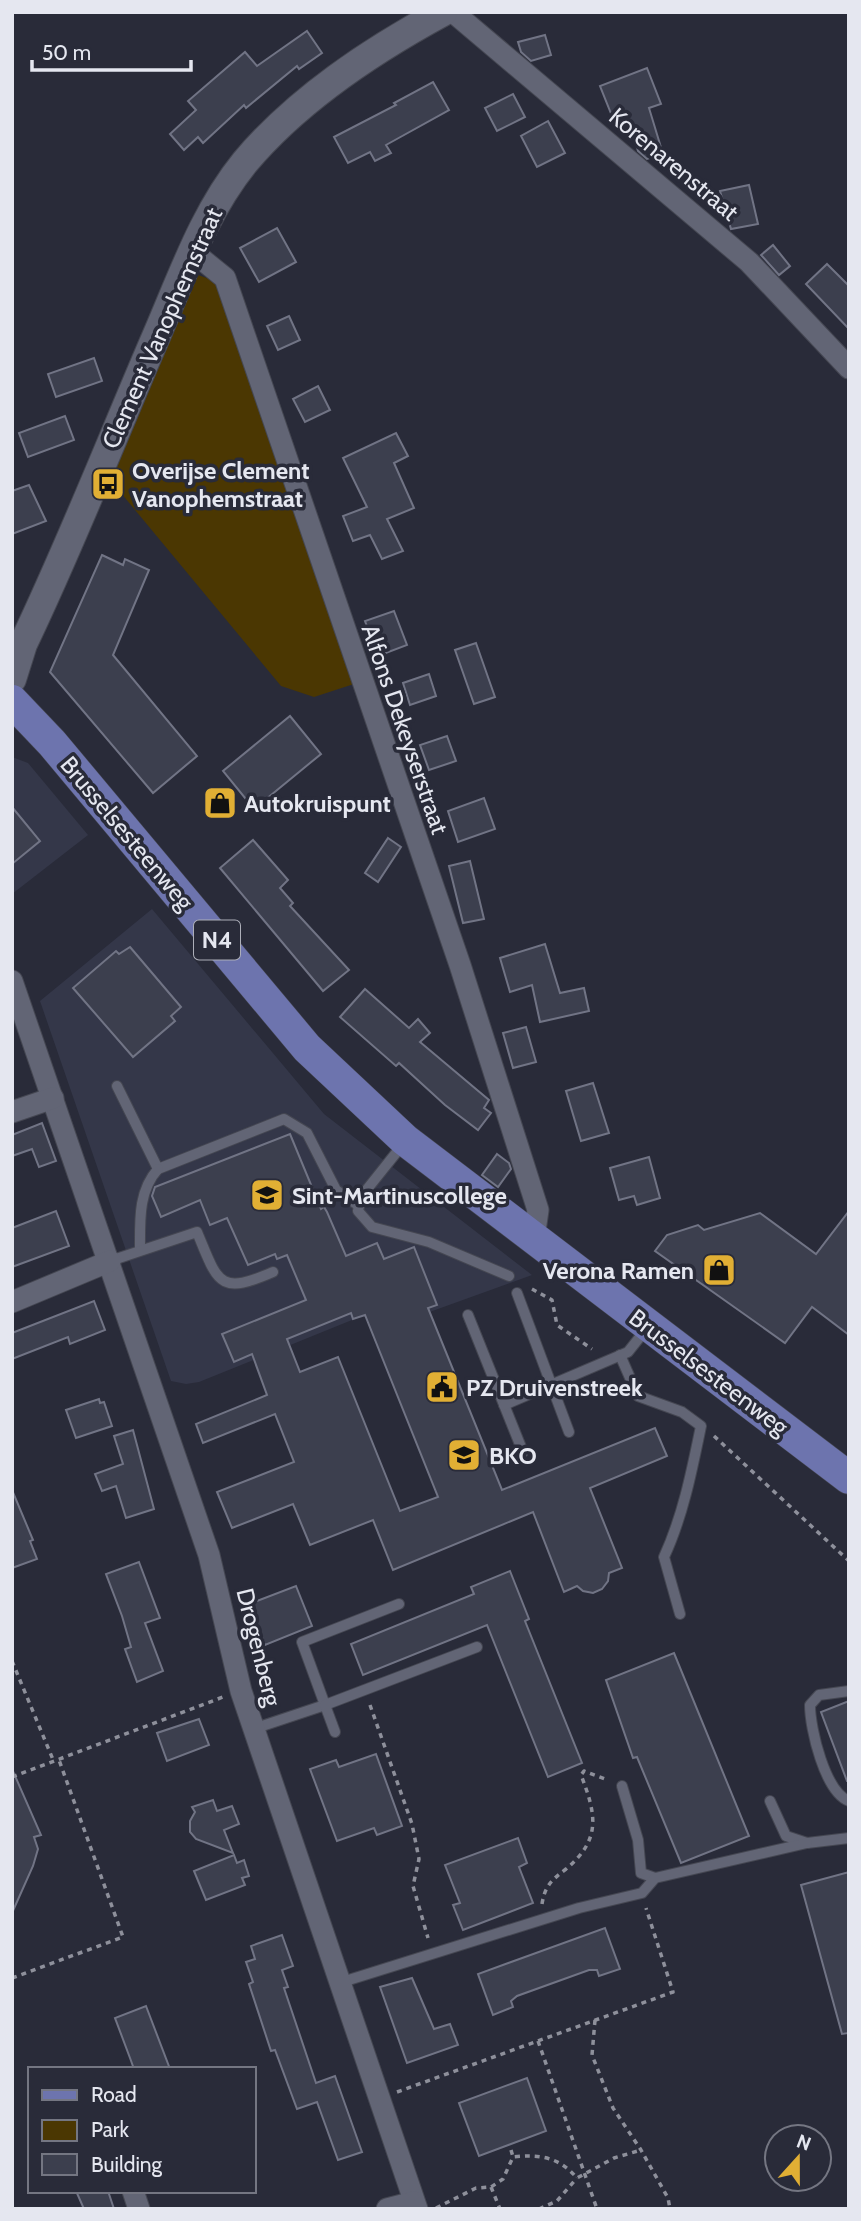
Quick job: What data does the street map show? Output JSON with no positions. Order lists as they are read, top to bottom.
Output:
{
  "streets": {
    "main road": ["Brusselsesteenweg", "N4"],
    "street": [
      "Korenarenstraat",
      "Clement Vanophemstraat",
      "Alfons Dekeyserstraat",
      "Drogenberg"
    ]
  },
  "crossings": [
    ["Clement Vanophemstraat", "Alfons Dekeyserstraat"],
    ["Alfons Dekeyserstraat", "Brusselsesteenweg"]
  ],
  "places": {
    "bus stop": ["Overijse Clement Vanophemstraat"],
    "shop": ["Autokruispunt", "Verona Ramen"],
    "school or university": ["Sint-Martinuscollege", "BKO"],
    "public building": ["PZ Druivenstreek"]
  },
  "legend": ["Road", "Park", "Building"],
  "scale_bar": "50 m",
  "north": "top"
}
